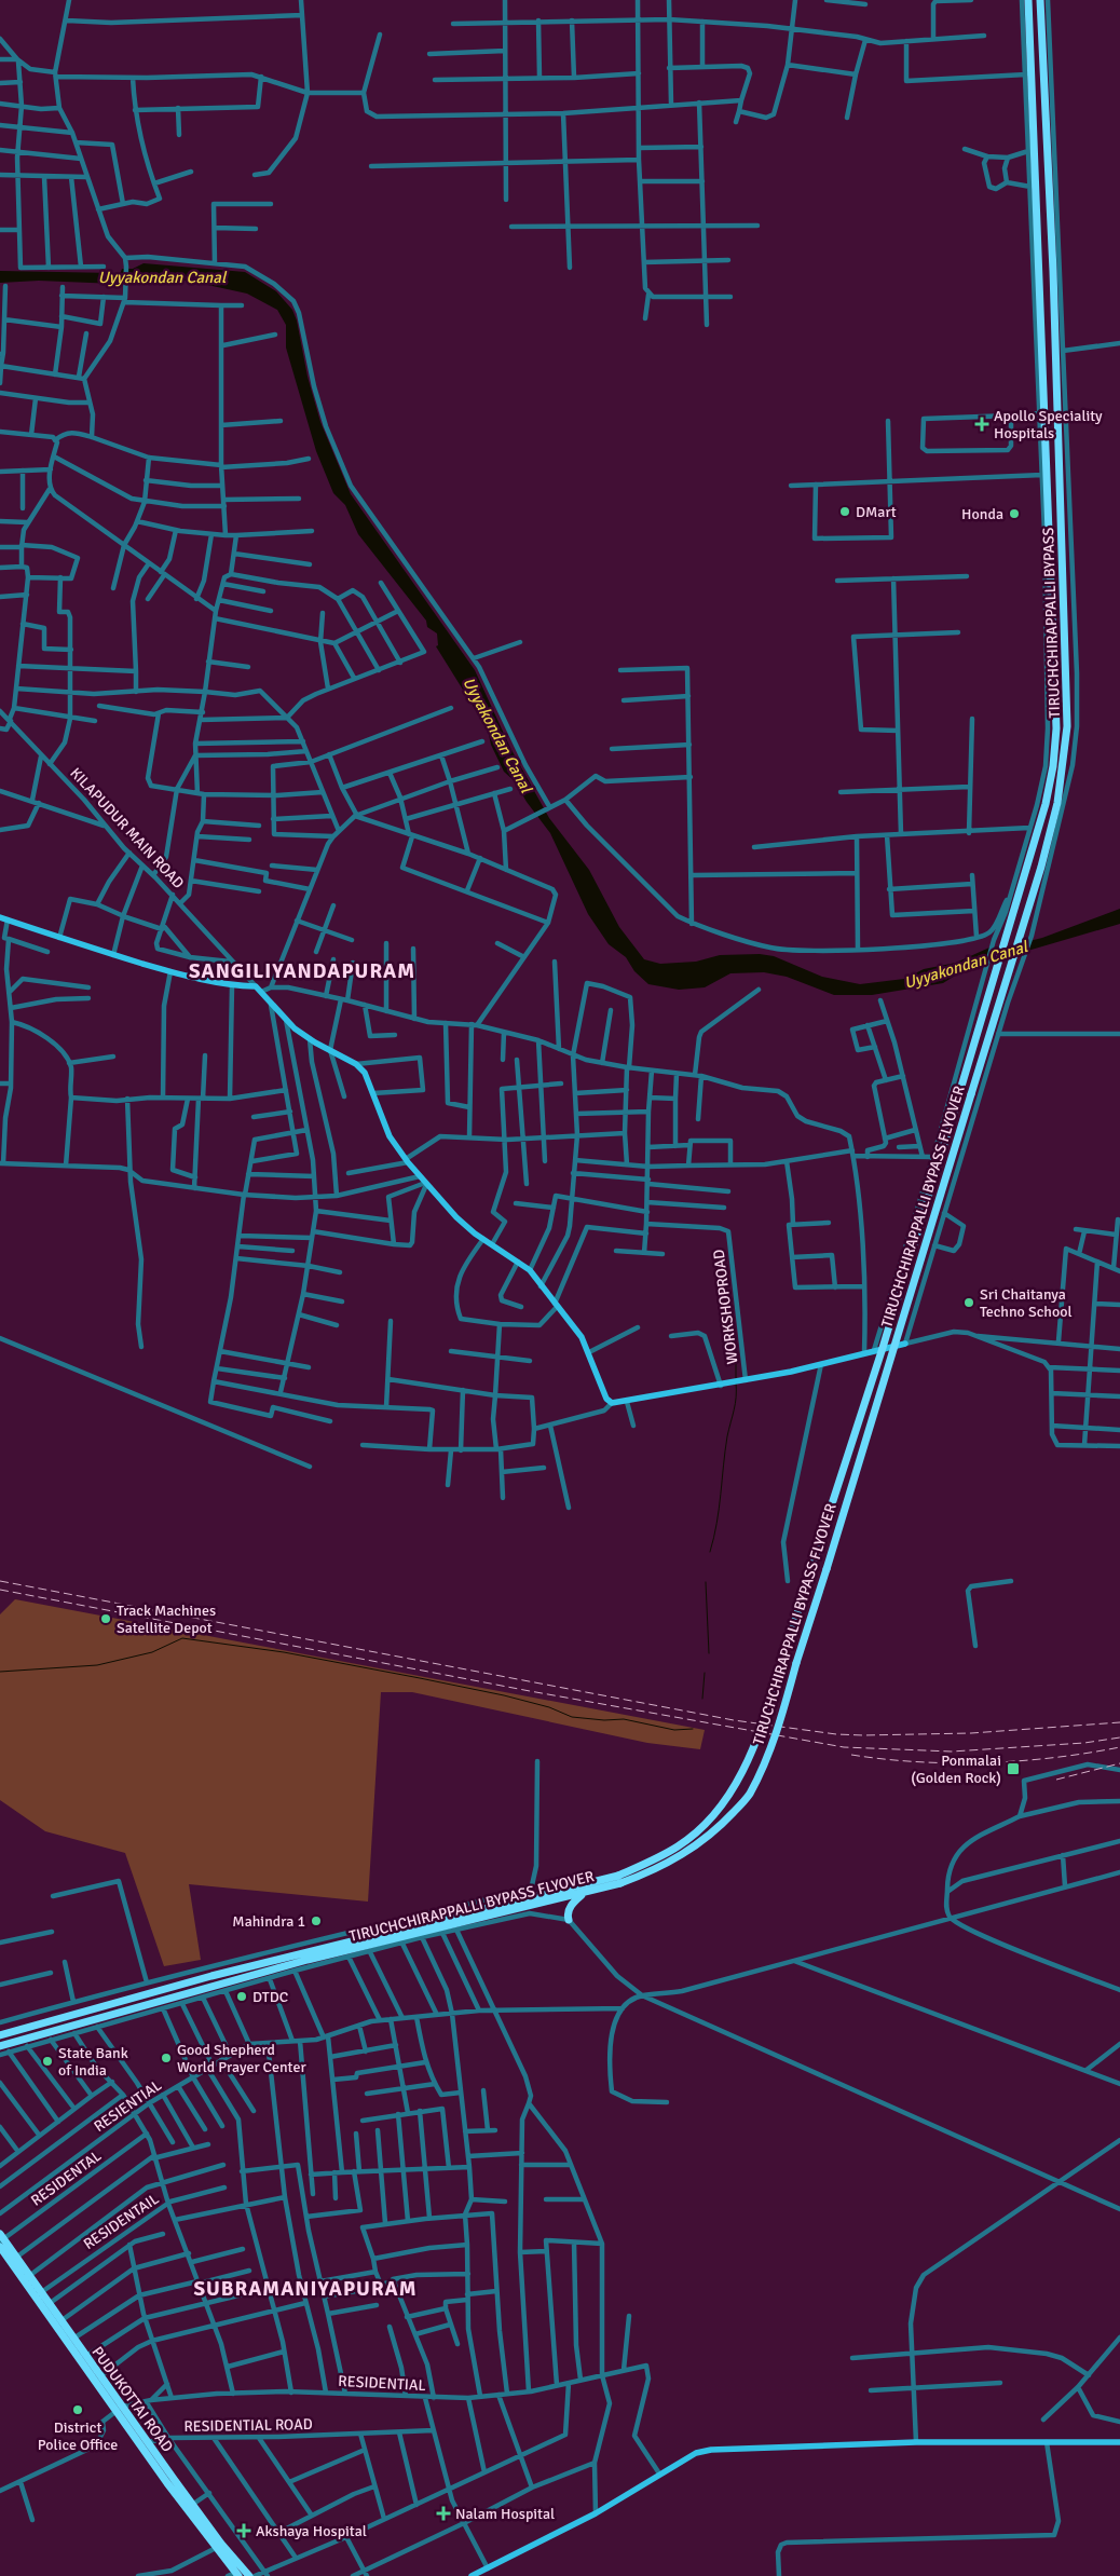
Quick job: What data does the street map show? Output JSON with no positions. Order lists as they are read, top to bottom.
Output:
{
  "streets": {
    "highway": ["TIRUCHCHIRAPPALLI BYPASS", "TIRUCHCHIRAPPALLI BYPASS FLYOVER", "PUDUKOTTAI ROAD"],
    "street": [
      "KILAPUDUR MAIN ROAD",
      "WORKSHOPROAD",
      "RESIENTIAL",
      "RESIDENTAL",
      "RESIDENTAIL",
      "RESIDENTIAL",
      "RESIDENTIAL ROAD"
    ]
  },
  "crossings": [
    ["TIRUCHCHIRAPPALLI BYPASS", "TIRUCHCHIRAPPALLI BYPASS FLYOVER"],
    ["RESIDENTAL", "PUDUKOTTAI ROAD"],
    ["RESIDENTAIL", "PUDUKOTTAI ROAD"],
    ["RESIDENTIAL", "PUDUKOTTAI ROAD"]
  ],
  "districts": ["SANGILIYANDAPURAM", "SUBRAMANIYAPURAM"],
  "water": ["Uyyakondan Canal"],
  "places": {
    "health": ["Apollo Speciality Hospitals", "Nalam Hospital", "Akshaya Hospital"],
    "other": [
      "DMart",
      "Honda",
      "Sri Chaitanya Techno School",
      "Track Machines Satellite Depot",
      "Mahindra 1",
      "DTDC",
      "Good Shepherd World Prayer Center",
      "State Bank of India",
      "District Police Office"
    ],
    "transit": ["Ponmalai (Golden Rock)"]
  }
}
